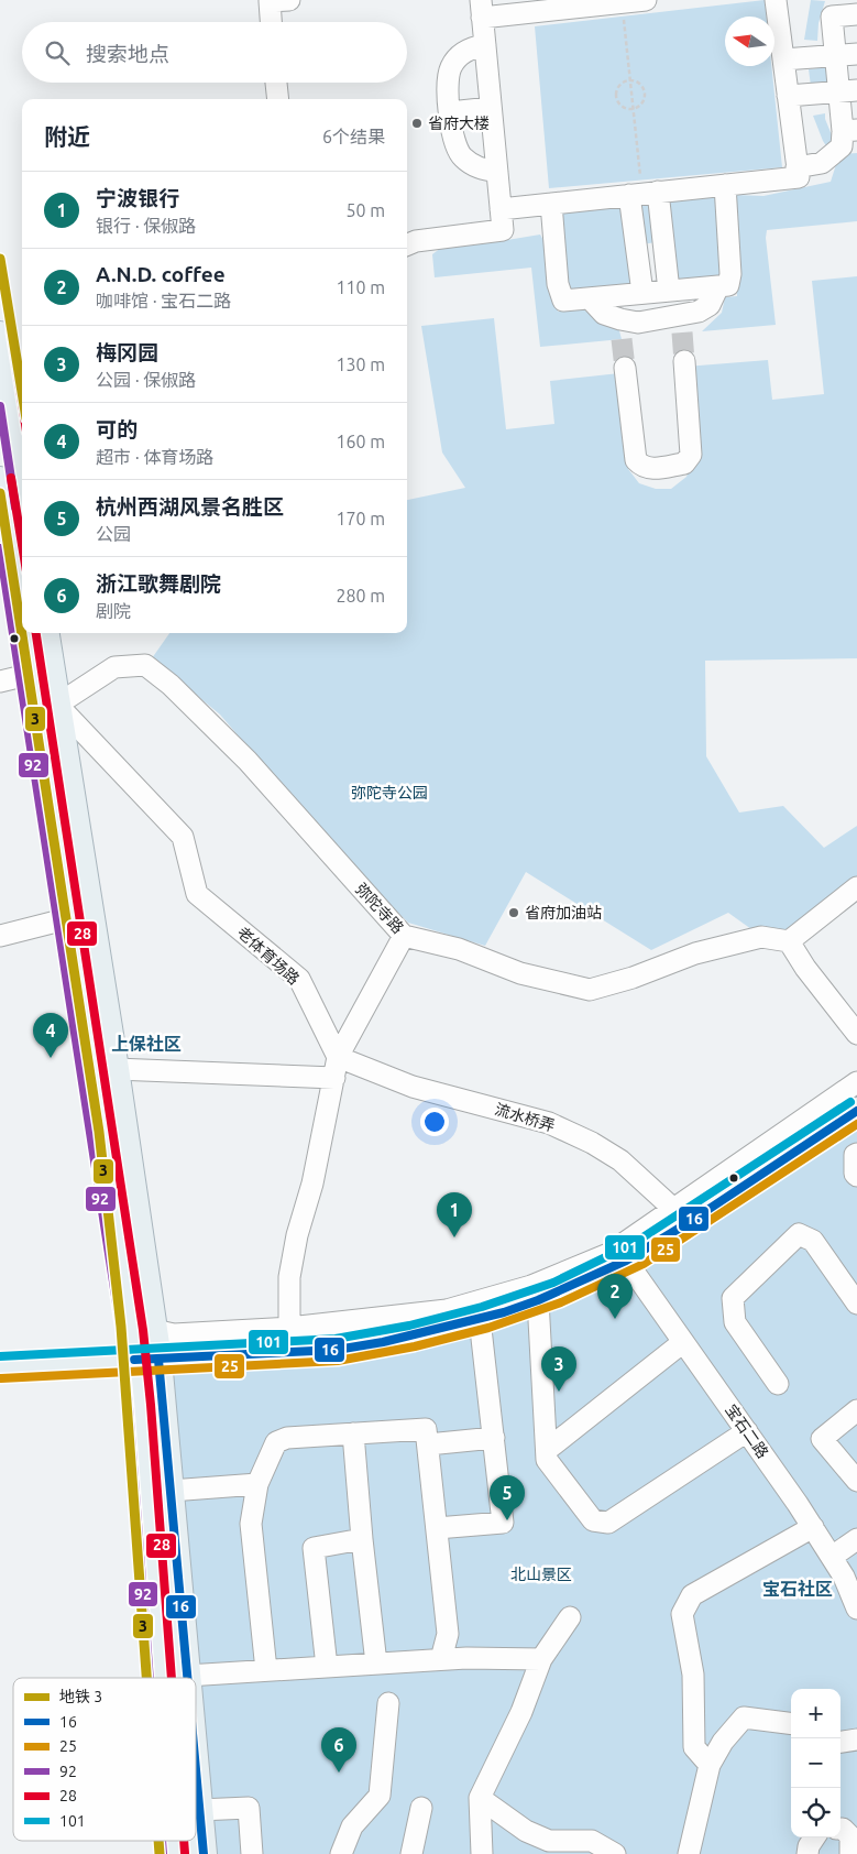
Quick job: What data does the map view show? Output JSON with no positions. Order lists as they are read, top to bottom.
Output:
{
  "streets": {
    "street": [
      "弥陀寺路",
      "老体育场路",
      "流水桥弄",
      "宝石二路"
    ]
  },
  "crossings": [
    ["弥陀寺路", "老体育场路"],
    ["老体育场路", "流水桥弄"]
  ],
  "districts": ["上保社区", "宝石社区"],
  "parks": ["弥陀寺公园", "北山景区"],
  "places": ["省府大楼", "省府加油站"],
  "lines": [
    "metro line 3",
    "transit line 28",
    "transit line 92",
    "transit line 101",
    "transit line 16",
    "transit line 25"
  ],
  "legend": [
    "地铁 3",
    "16",
    "25",
    "92",
    "28",
    "101"
  ],
  "north": "left",
  "page": {
    "search": "搜索地点",
    "heading": ["附近", "6个结果"],
    "list": [
      {
        "mark": "1",
        "name": "宁波银行",
        "note": "银行 · 保俶路",
        "value": "50 m"
      },
      {
        "mark": "2",
        "name": "A.N.D. coffee",
        "note": "咖啡馆 · 宝石二路",
        "value": "110 m"
      },
      {
        "mark": "3",
        "name": "梅冈园",
        "note": "公园 · 保俶路",
        "value": "130 m"
      },
      {
        "mark": "4",
        "name": "可的",
        "note": "超市 · 体育场路",
        "value": "160 m"
      },
      {
        "mark": "5",
        "name": "杭州西湖风景名胜区",
        "note": "公园",
        "value": "170 m"
      },
      {
        "mark": "6",
        "name": "浙江歌舞剧院",
        "note": "剧院",
        "value": "280 m"
      }
    ],
    "pins": [
      "4",
      "1",
      "2",
      "3",
      "5",
      "6"
    ],
    "map_buttons": ["+", "−"]
  }
}
